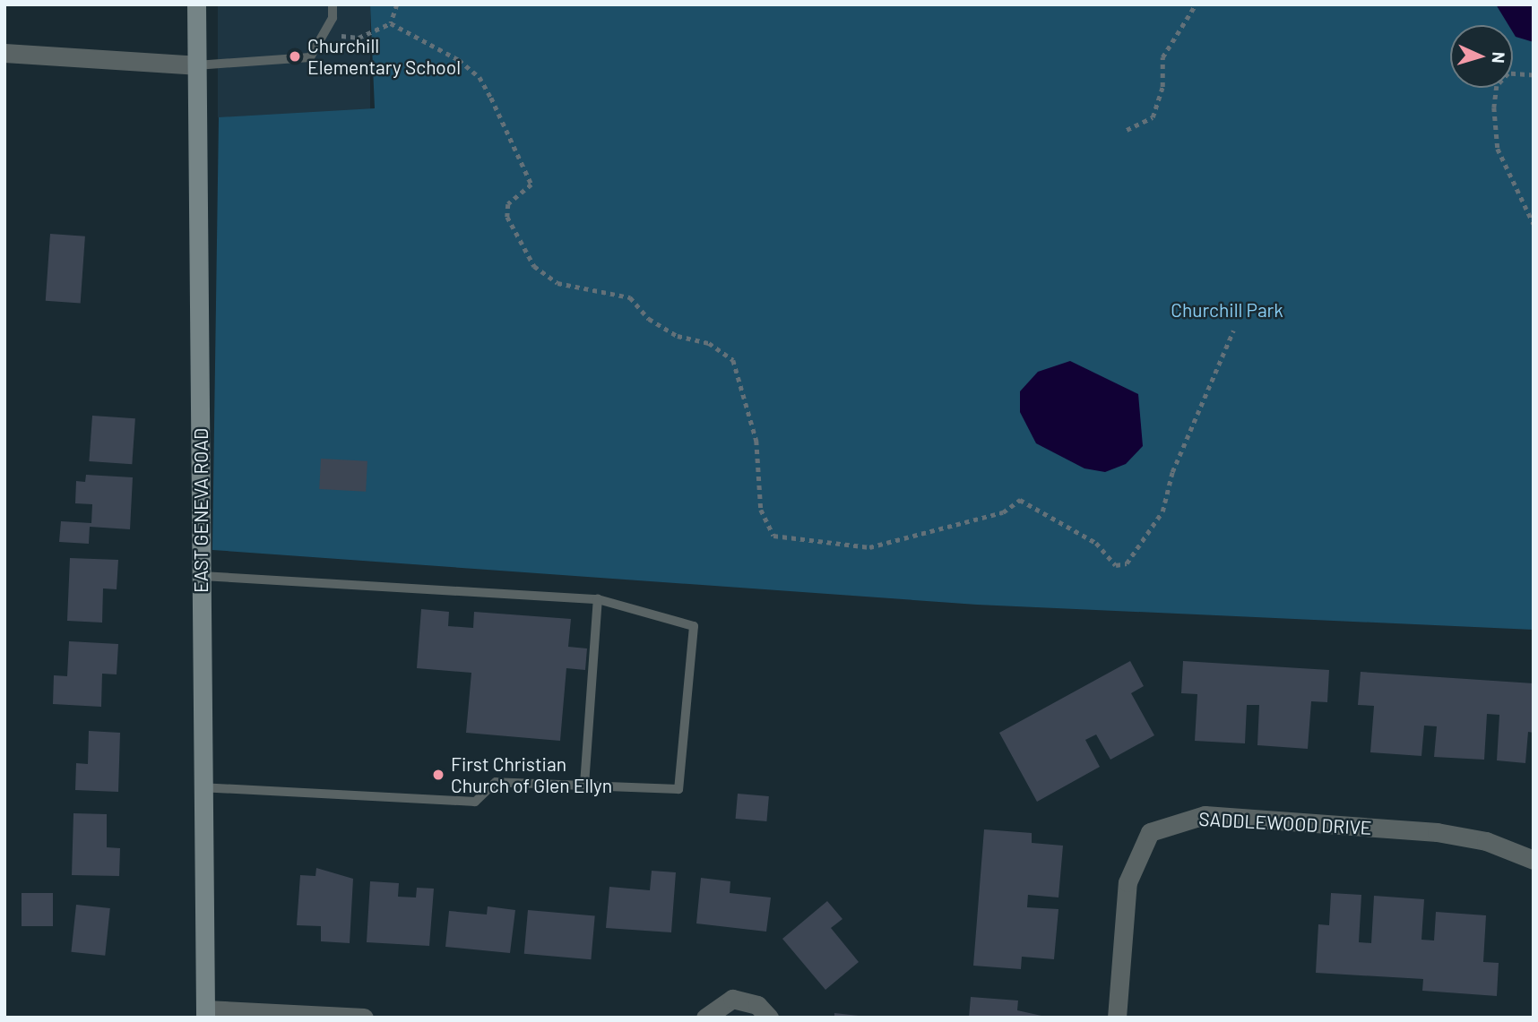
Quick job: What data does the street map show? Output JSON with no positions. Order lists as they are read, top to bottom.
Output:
{
  "streets": {
    "main road": ["EAST GENEVA ROAD"],
    "street": ["SADDLEWOOD DRIVE"]
  },
  "parks": ["Churchill Park"],
  "places": ["Churchill Elementary School", "First Christian Church of Glen Ellyn"],
  "north": "right"
}
